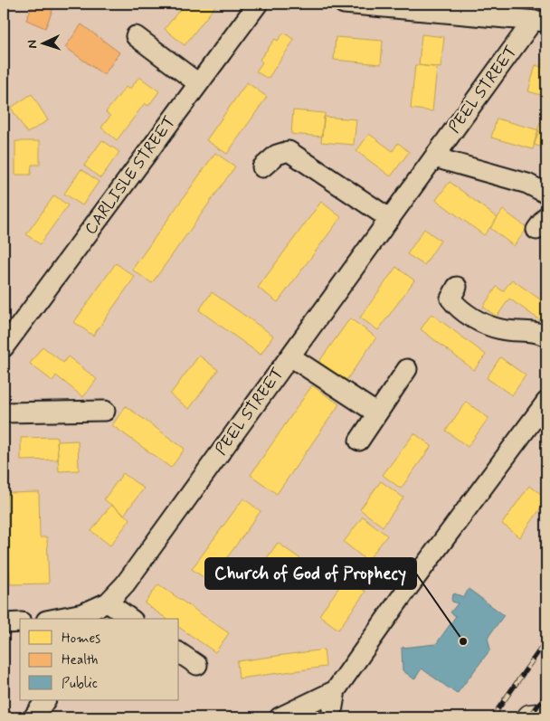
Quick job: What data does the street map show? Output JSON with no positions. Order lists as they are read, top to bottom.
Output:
{
  "streets": {
    "street": ["PEEL STREET", "CARLISLE STREET"]
  },
  "places": ["Church of God of Prophecy"],
  "legend": ["Homes", "Health", "Public"],
  "north": "left"
}
